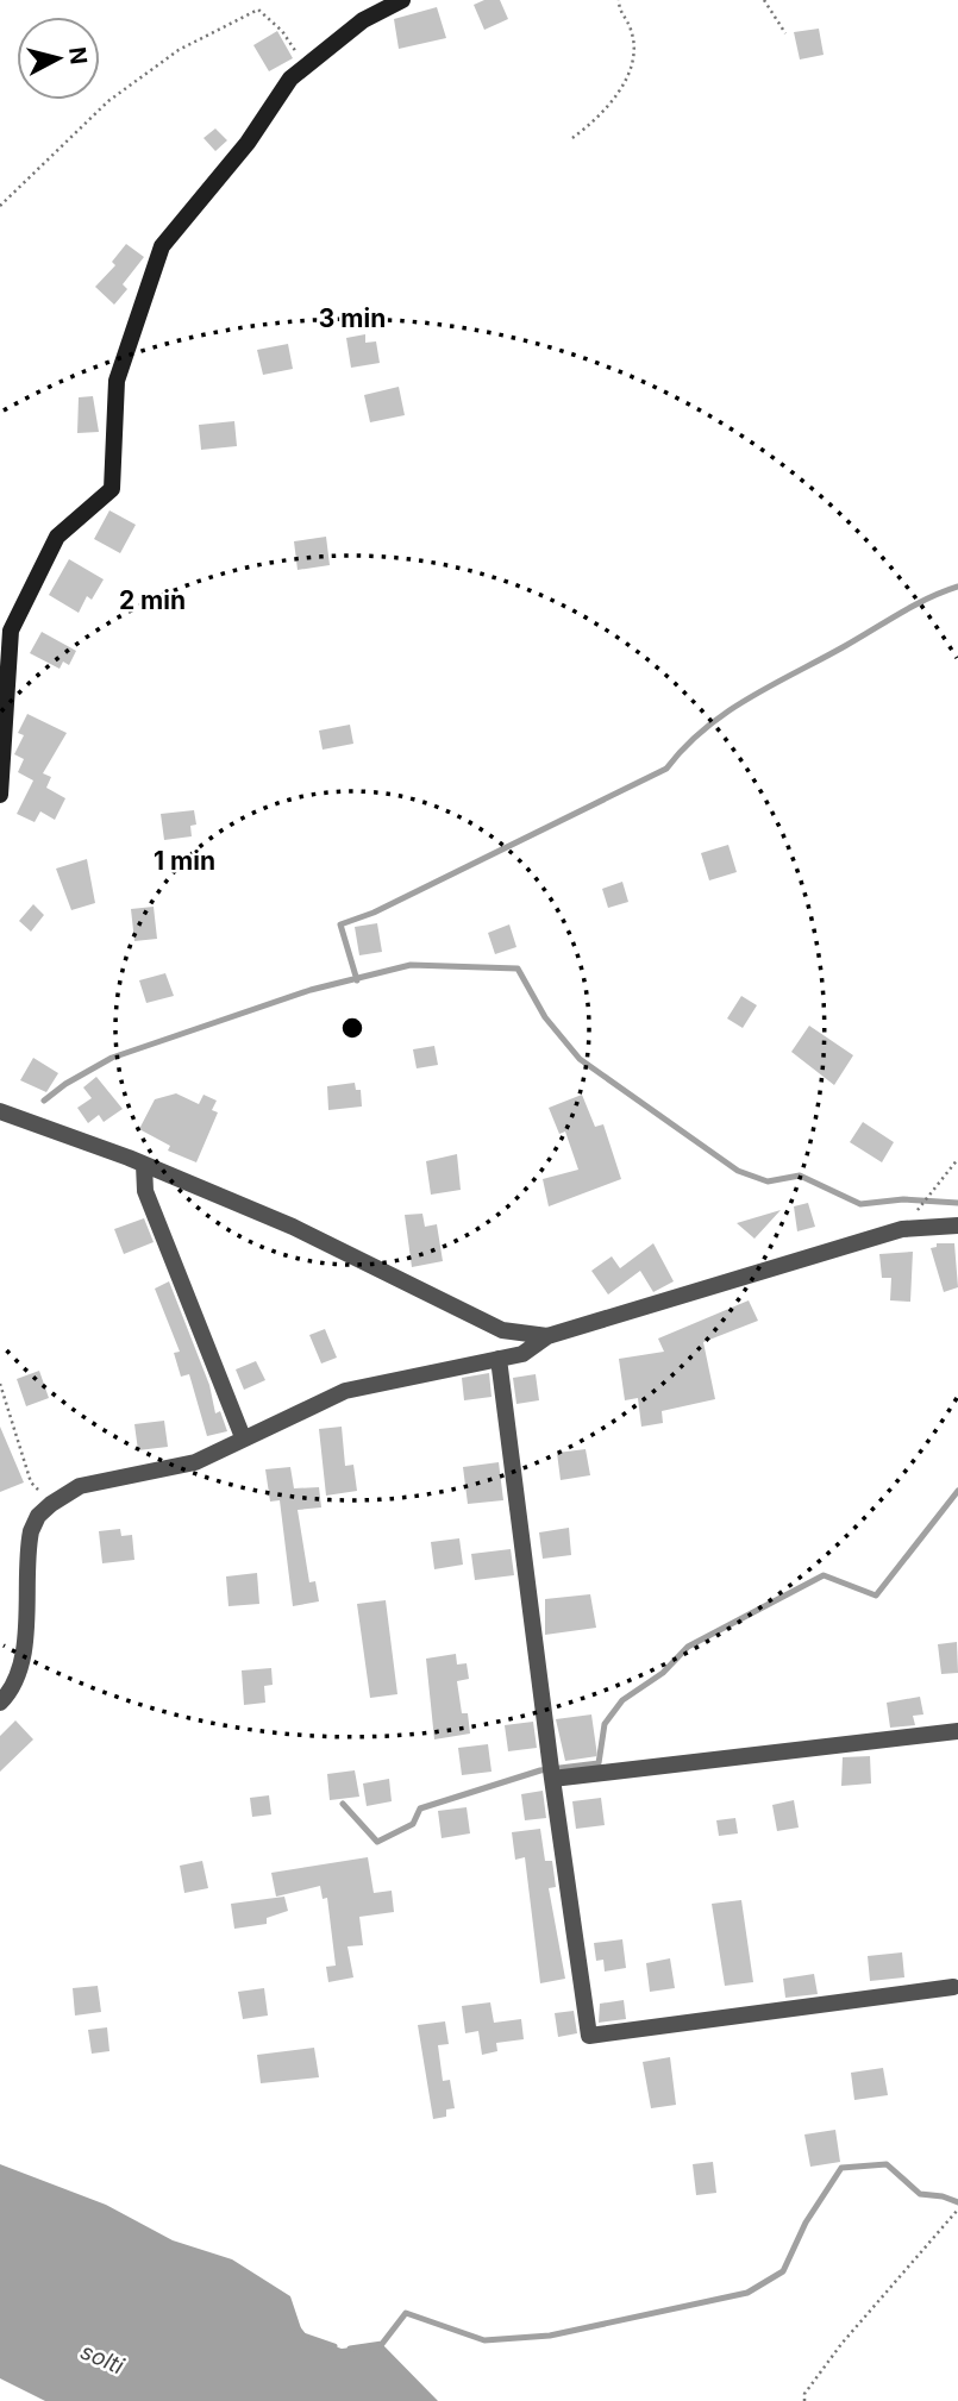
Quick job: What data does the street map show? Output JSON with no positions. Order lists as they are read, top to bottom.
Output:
{
  "water": ["solti"],
  "north": "right",
  "rings": ["3 min", "2 min", "1 min"]
}
